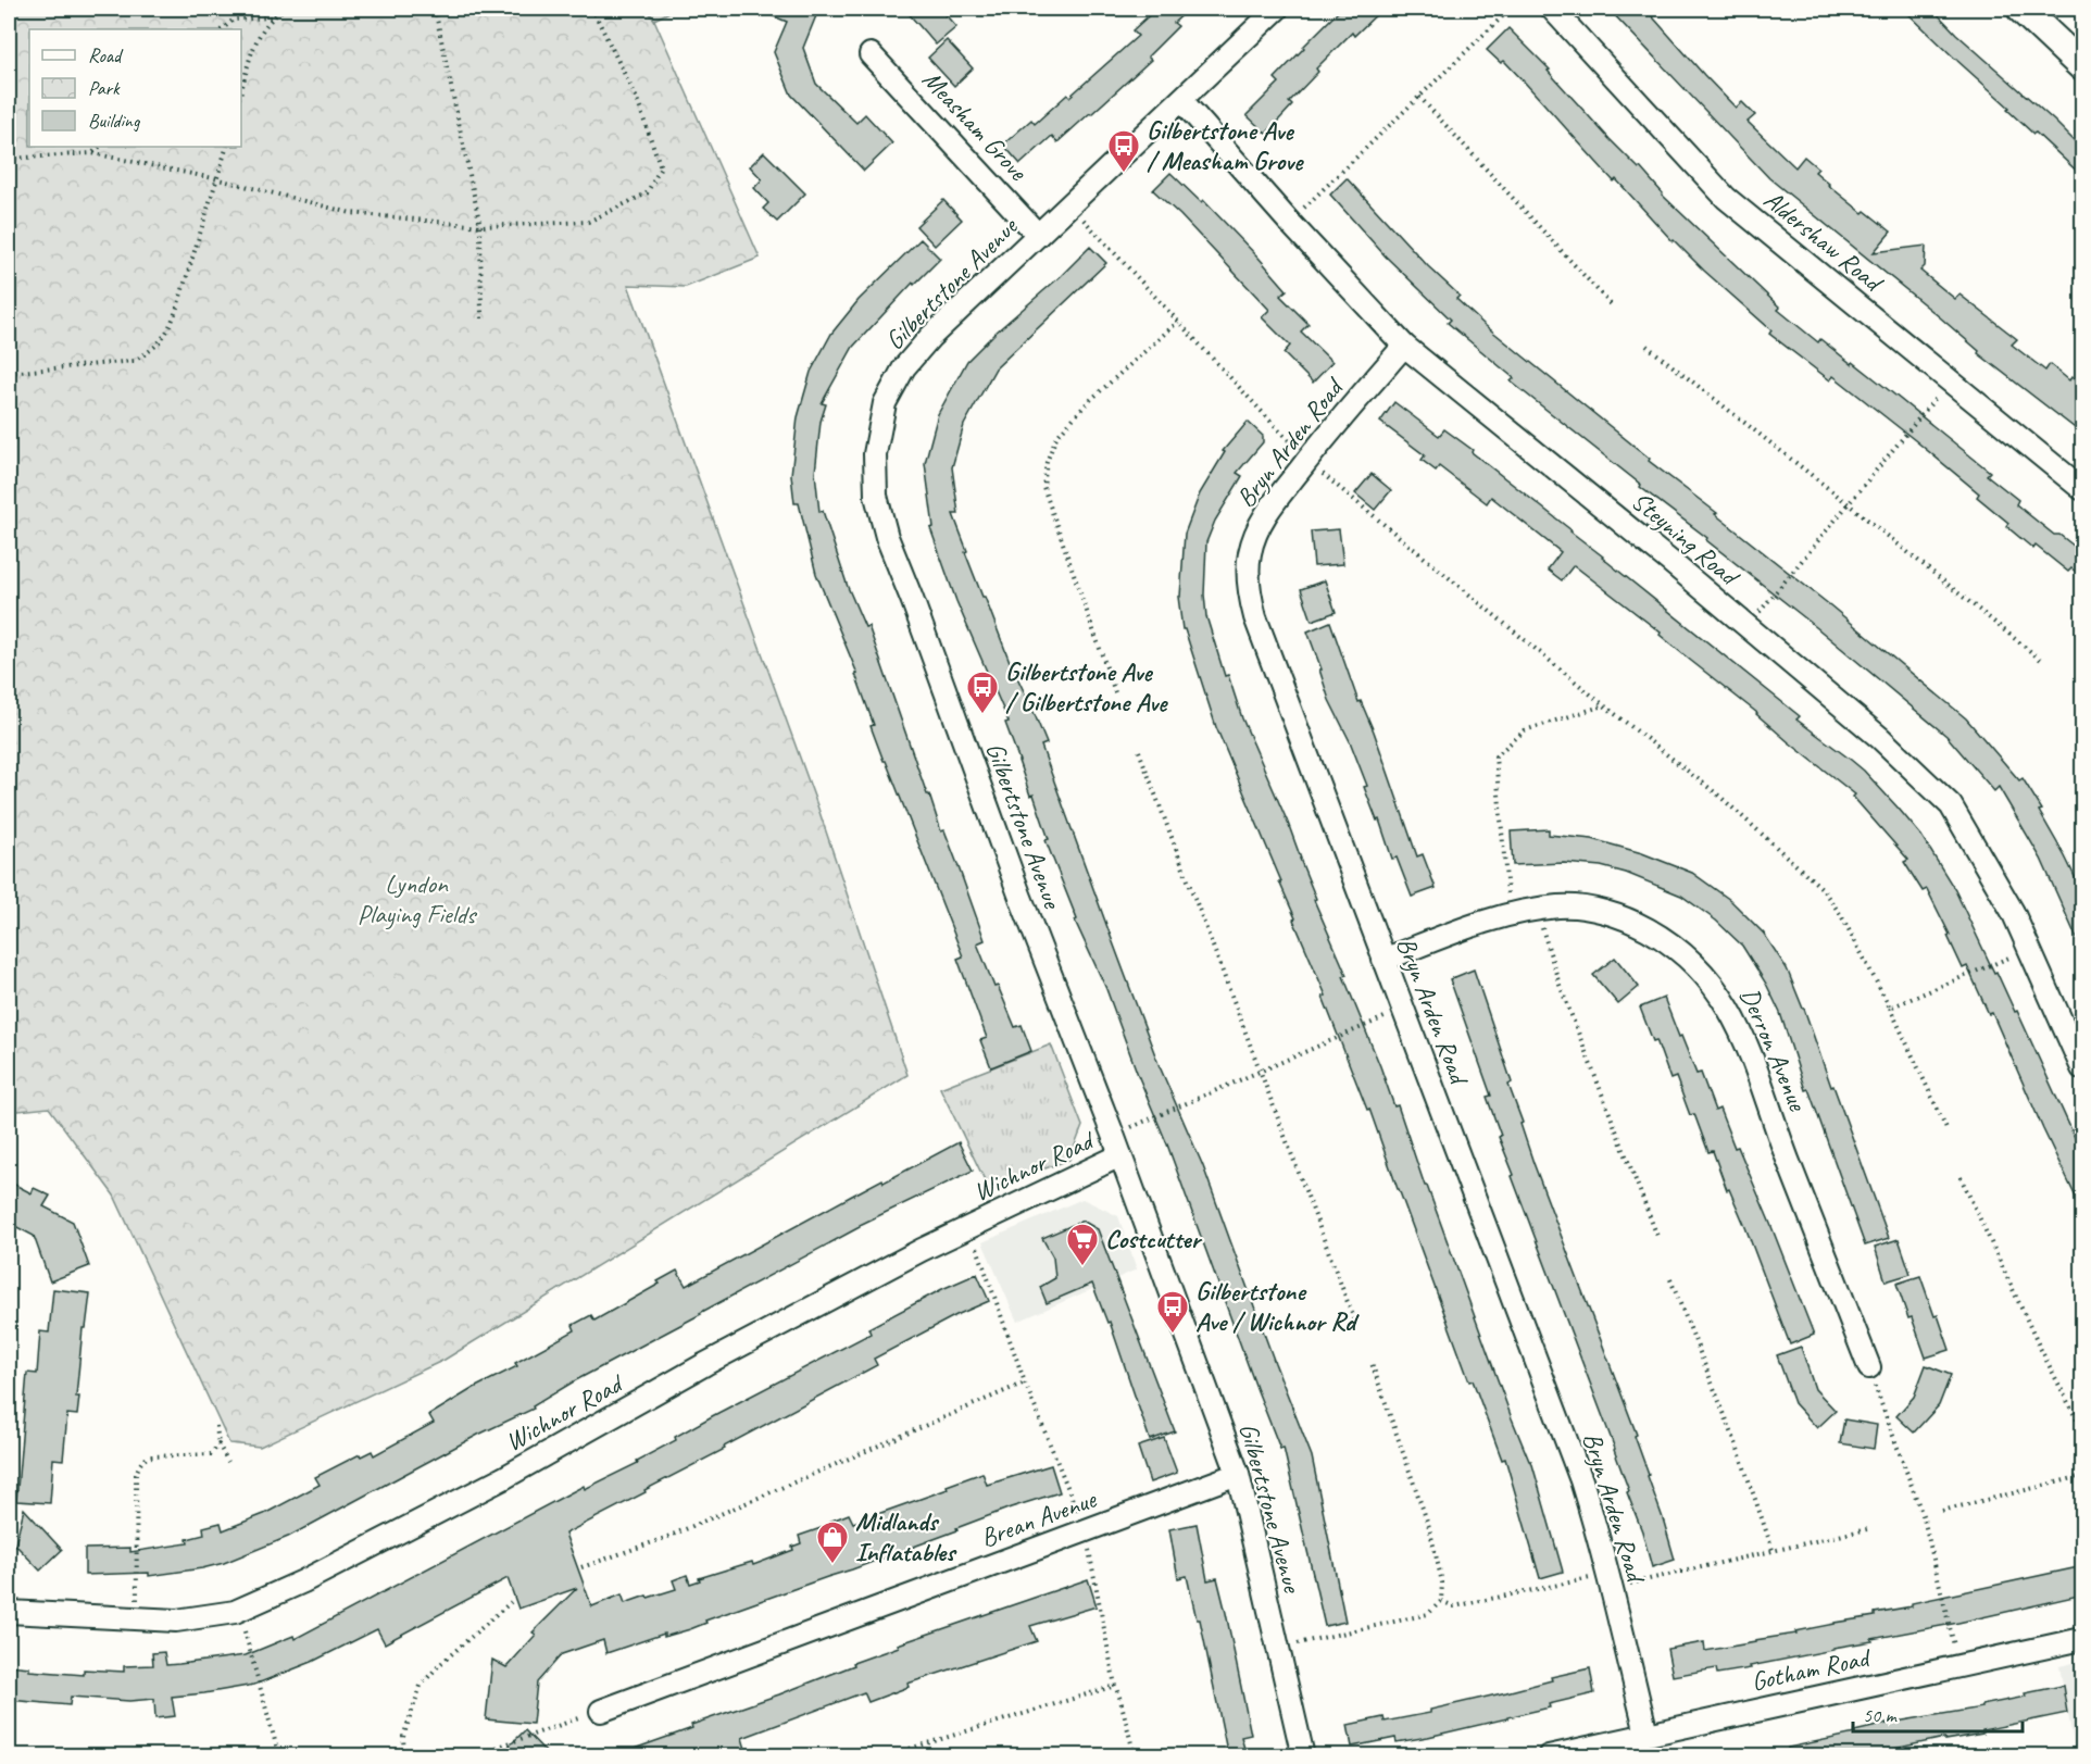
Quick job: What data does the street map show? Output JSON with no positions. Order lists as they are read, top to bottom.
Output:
{
  "streets": {
    "street": [
      "Measham Grove",
      "Aldershaw Road",
      "Gilbertstone Avenue",
      "Bryn Arden Road",
      "Steyning Road",
      "Derron Avenue",
      "Wichnor Road",
      "Brean Avenue",
      "Gotham Road"
    ]
  },
  "crossings": [
    ["Measham Grove", "Gilbertstone Avenue"],
    ["Gilbertstone Avenue", "Steyning Road"],
    ["Gilbertstone Avenue", "Wichnor Road"],
    ["Gilbertstone Avenue", "Brean Avenue"],
    ["Bryn Arden Road", "Steyning Road"],
    ["Bryn Arden Road", "Derron Avenue"],
    ["Bryn Arden Road", "Gotham Road"]
  ],
  "parks": ["Lyndon Playing Fields"],
  "places": {
    "bus stop": ["Gilbertstone Ave / Measham Grove", "Gilbertstone Ave / Gilbertstone Ave", "Gilbertstone Ave / Wichnor Rd"],
    "supermarket": ["Costcutter"],
    "shop": ["Midlands Inflatables"]
  },
  "legend": ["Road", "Park", "Building"],
  "scale_bar": "50 m"
}
